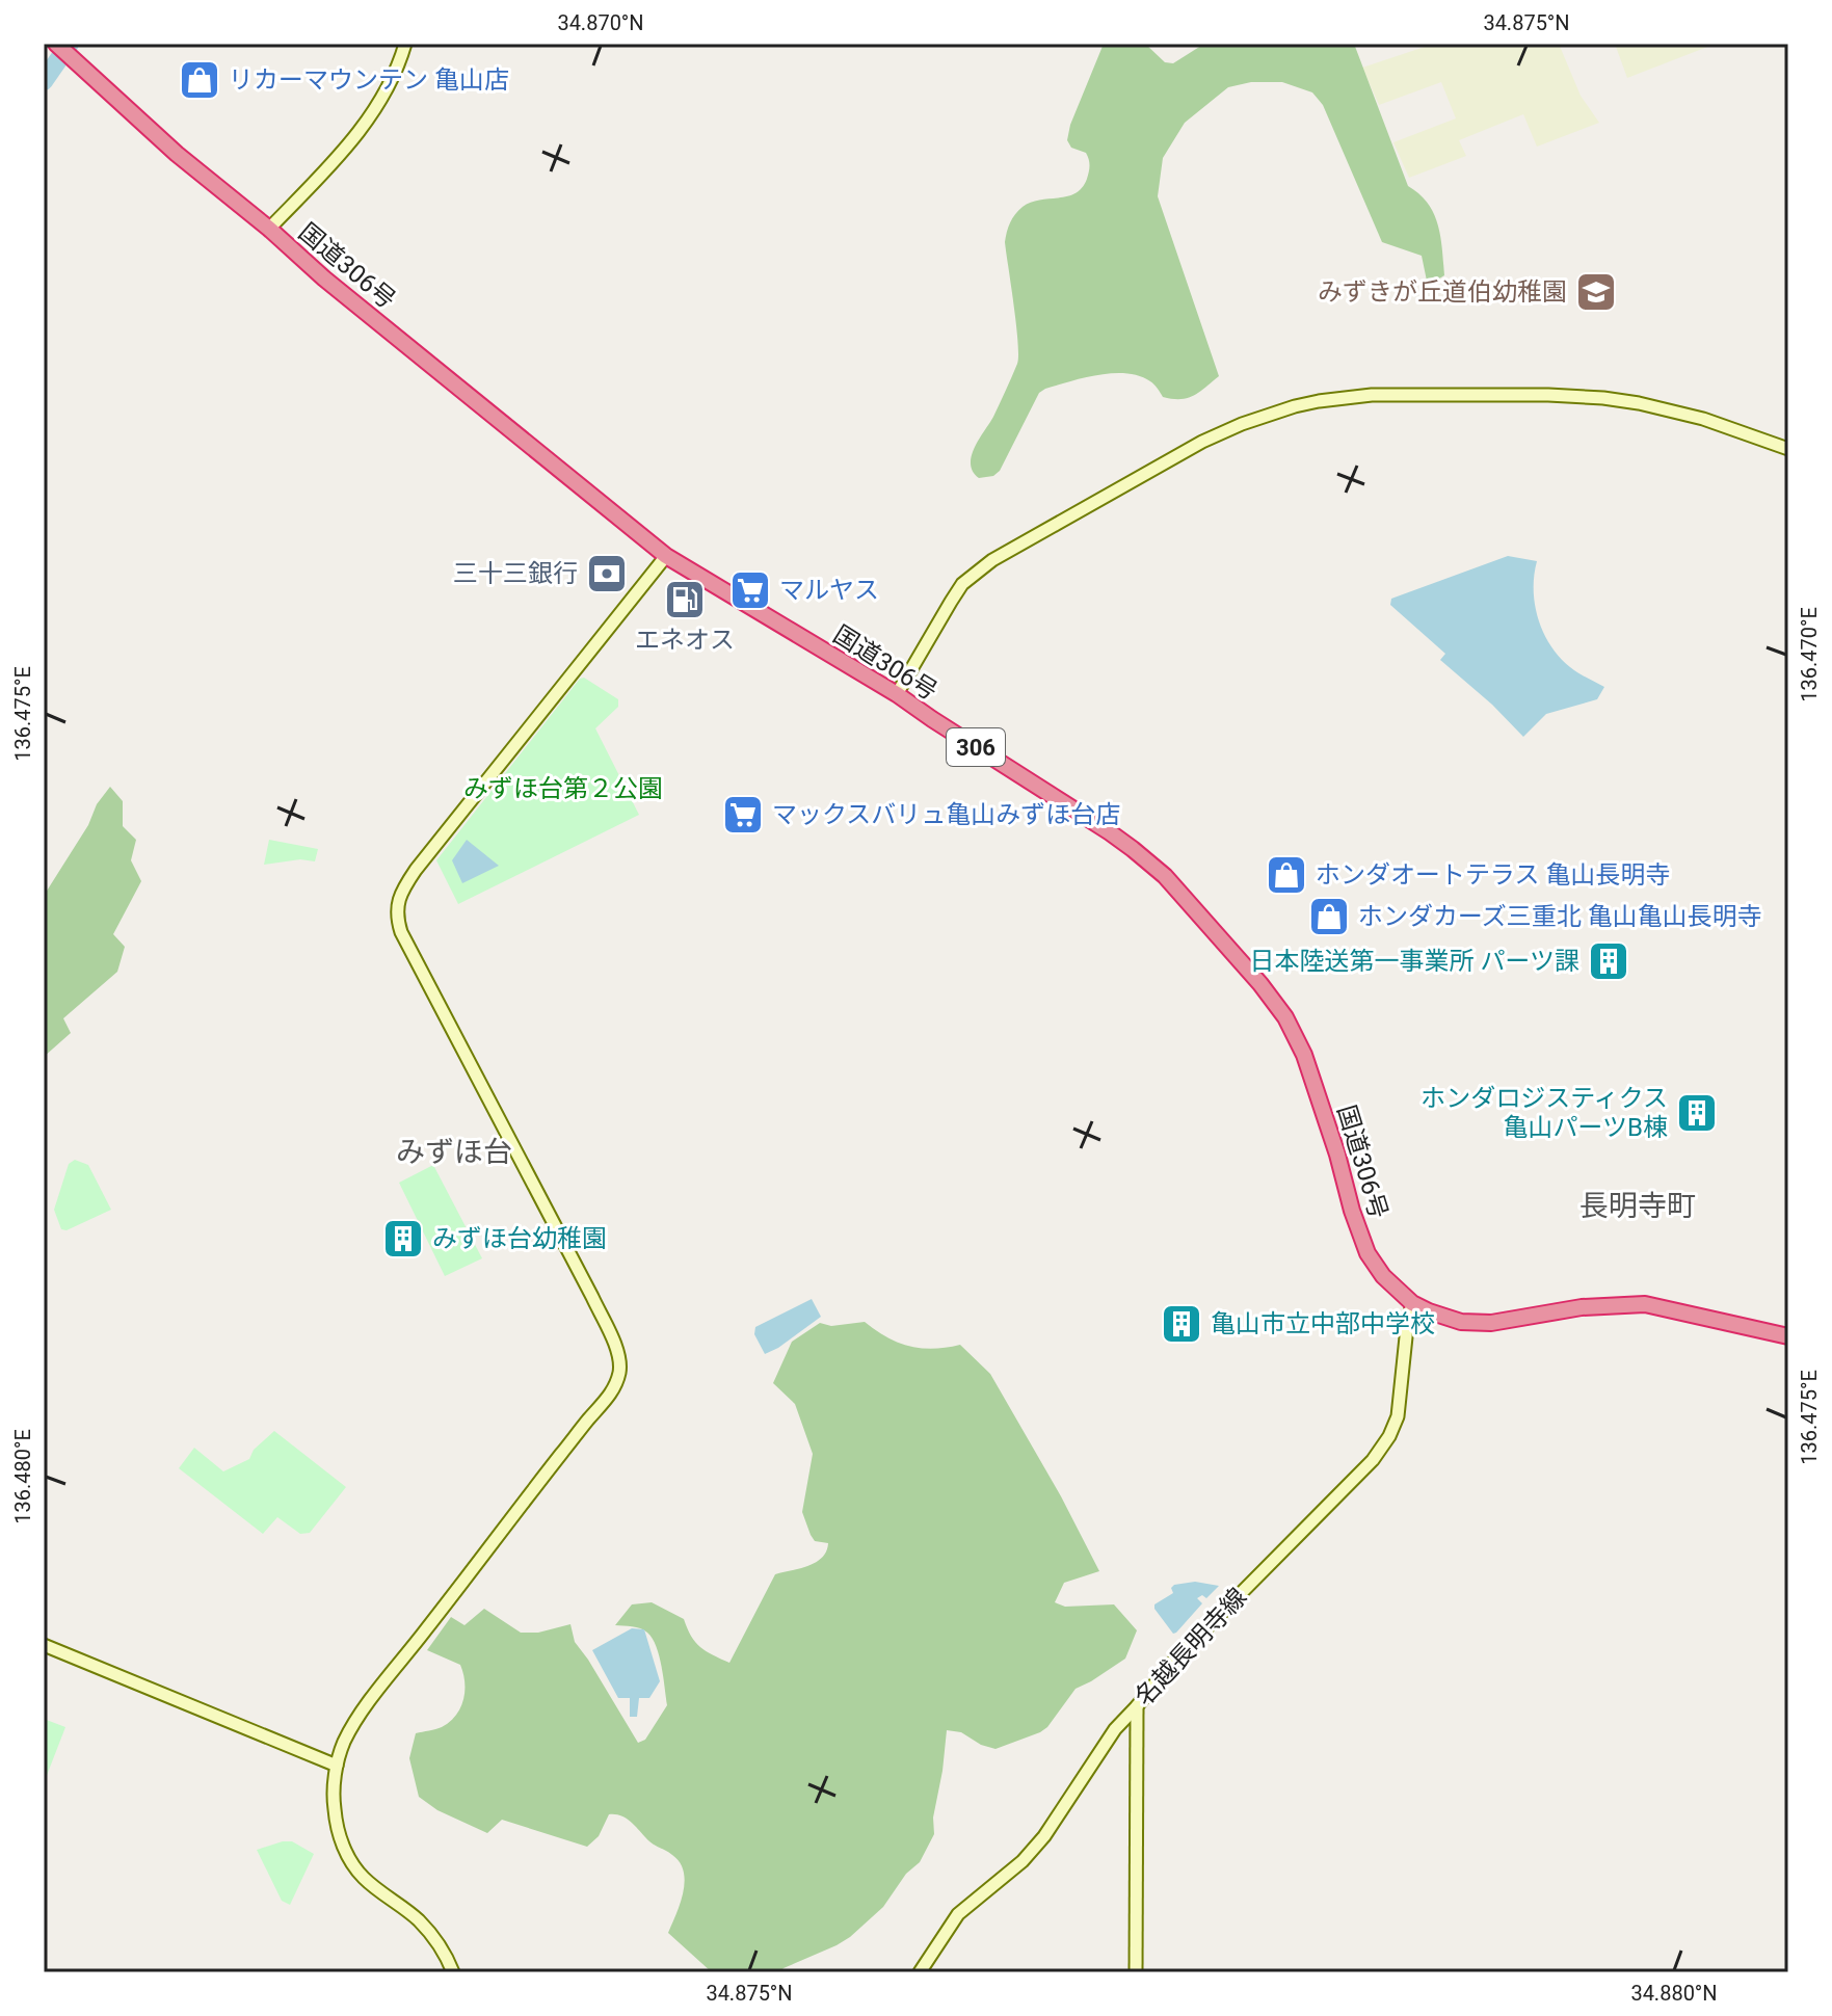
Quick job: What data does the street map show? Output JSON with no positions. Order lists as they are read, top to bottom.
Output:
{
  "streets": {
    "highway": ["国道306号", "306"],
    "street": ["名越長明寺線"]
  },
  "crossings": [
    ["国道306号", "名越長明寺線"]
  ],
  "districts": ["みずほ台", "長明寺町"],
  "parks": ["みずほ台第２公園"],
  "places": {
    "shop": ["リカーマウンテン 亀山店", "ホンダオートテラス 亀山長明寺", "ホンダカーズ三重北 亀山亀山長明寺"],
    "school or university": ["みずきが丘道伯幼稚園"],
    "bank": ["三十三銀行"],
    "supermarket": ["マルヤス", "マックスバリュ亀山みずほ台店"],
    "fuel station": ["エネオス"],
    "building": [
      "日本陸送第一事業所 パーツ課",
      "ホンダロジスティクス 亀山パーツB棟",
      "みずほ台幼稚園",
      "亀山市立中部中学校"
    ]
  },
  "coordinates": [
    "34.870°N",
    "34.875°N",
    "136.470°E",
    "136.475°E",
    "136.480°E",
    "34.880°N"
  ]
}
